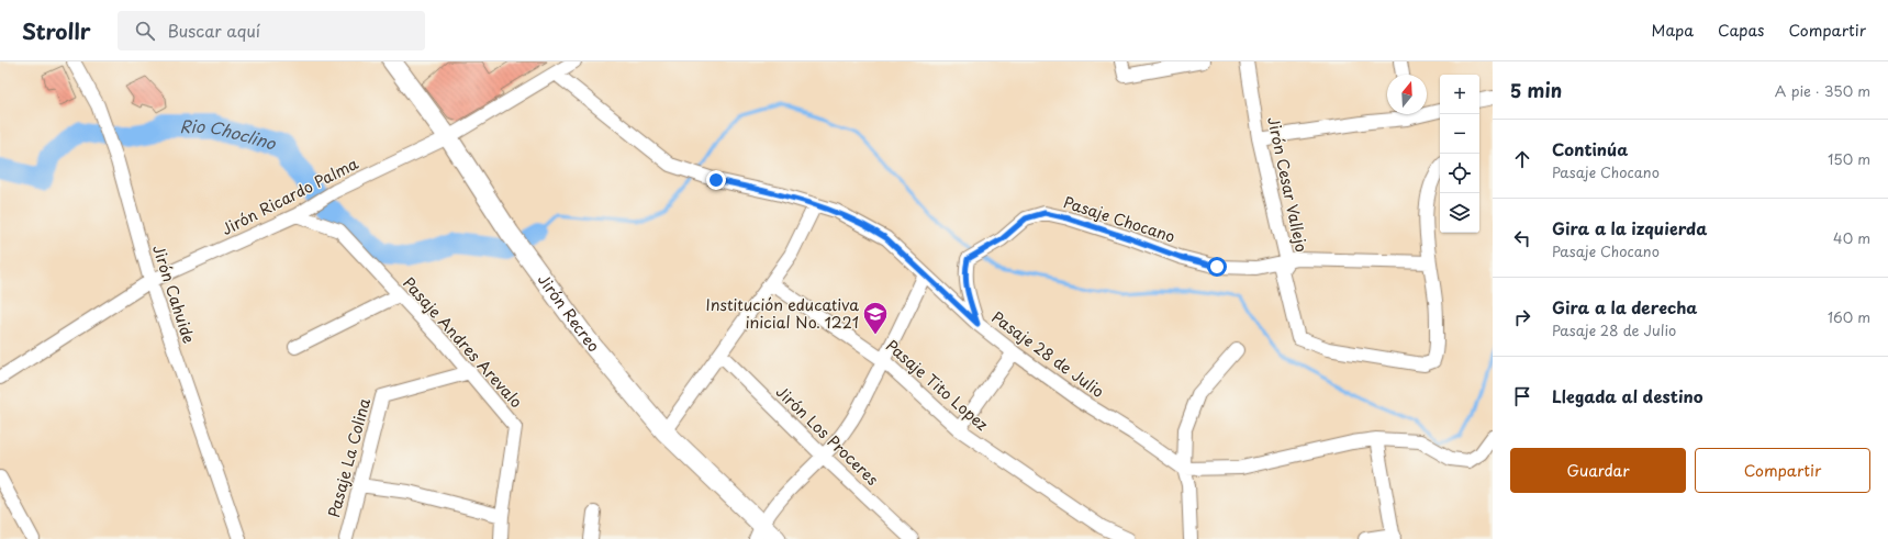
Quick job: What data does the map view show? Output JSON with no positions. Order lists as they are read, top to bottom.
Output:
{
  "streets": {
    "main road": ["Jirón Recreo"],
    "street": [
      "Jirón Cesar Vallejo",
      "Jirón Ricardo Palma",
      "Pasaje Chocano",
      "Jirón Cahuide",
      "Pasaje Andres Arevalo",
      "Pasaje 28 de Julio",
      "Pasaje Tito Lopez",
      "Jirón Los Proceres",
      "Pasaje La Colina"
    ]
  },
  "crossings": [
    ["Jirón Cesar Vallejo", "Pasaje Chocano"],
    ["Jirón Ricardo Palma", "Jirón Cahuide"],
    ["Jirón Ricardo Palma", "Jirón Recreo"],
    ["Jirón Ricardo Palma", "Pasaje Andres Arevalo"],
    ["Jirón Ricardo Palma", "Pasaje 28 de Julio"],
    ["Pasaje Chocano", "Pasaje 28 de Julio"],
    ["Pasaje Andres Arevalo", "Pasaje La Colina"]
  ],
  "water": ["Rio Choclino"],
  "places": {
    "school or university": ["Institución educativa inicial No. 1221"]
  },
  "north": "top",
  "page": {
    "header": "Strollr",
    "search": "Buscar aquí",
    "nav": ["Mapa", "Capas", "Compartir"],
    "heading": ["5 min", "A pie · 350 m"],
    "map_buttons": ["+", "−"],
    "list": [
      ["Continúa", "Pasaje Chocano", "150 m"],
      ["Gira a la izquierda", "Pasaje Chocano", "40 m"],
      ["Gira a la derecha", "Pasaje 28 de Julio", "160 m"],
      "Llegada al destino"
    ],
    "buttons": ["Guardar", "Compartir"]
  }
}
